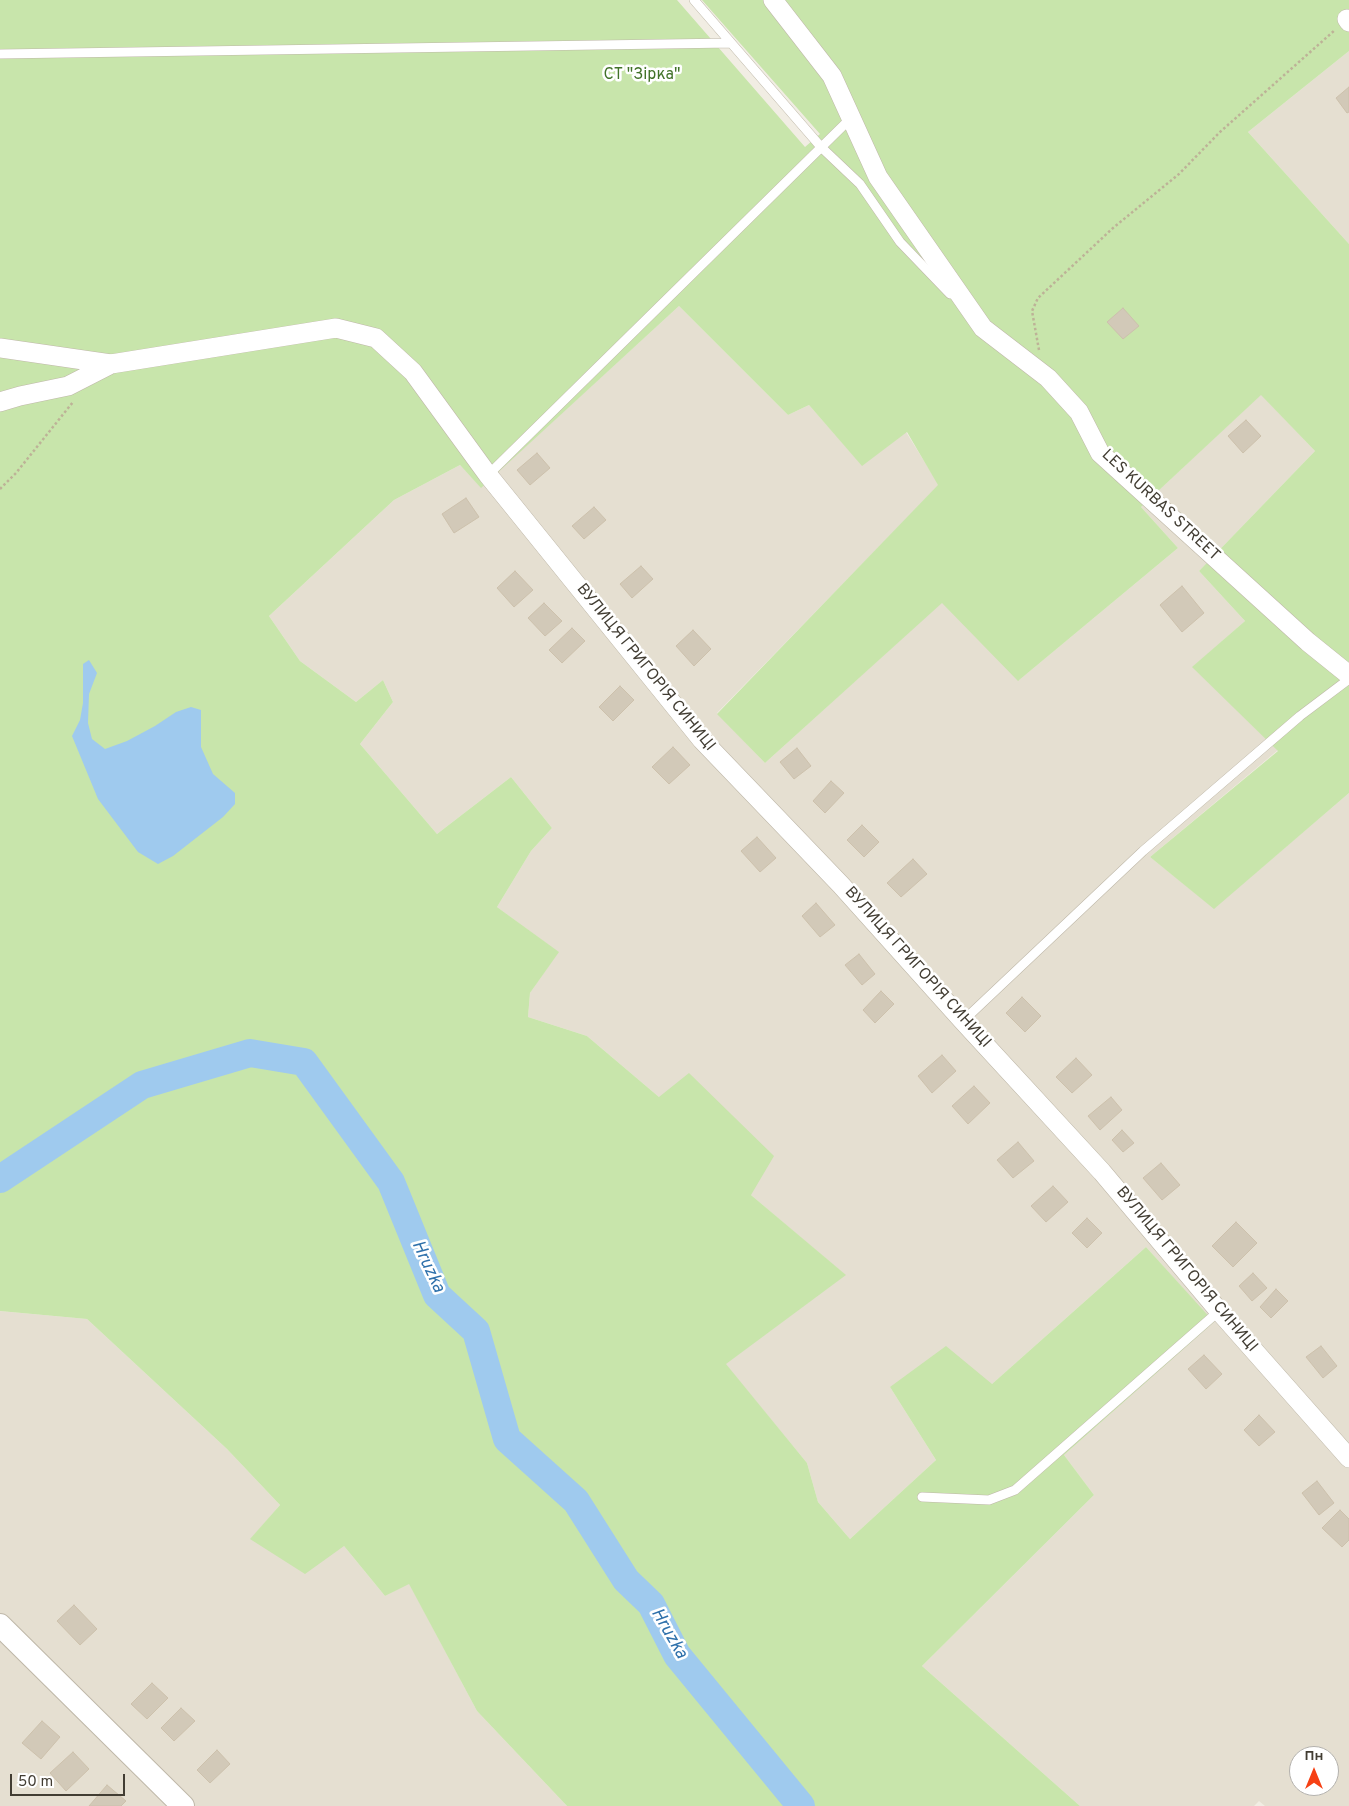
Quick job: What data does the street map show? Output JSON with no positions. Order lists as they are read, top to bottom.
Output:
{
  "streets": {
    "street": ["LES KURBAS STREET", "ВУЛИЦЯ ГРИГОРІЯ СИНИЦІ"]
  },
  "water": ["Hruzka"],
  "parks": ["СТ \"Зірка\""],
  "scale_bar": "50 m",
  "north": "top"
}
